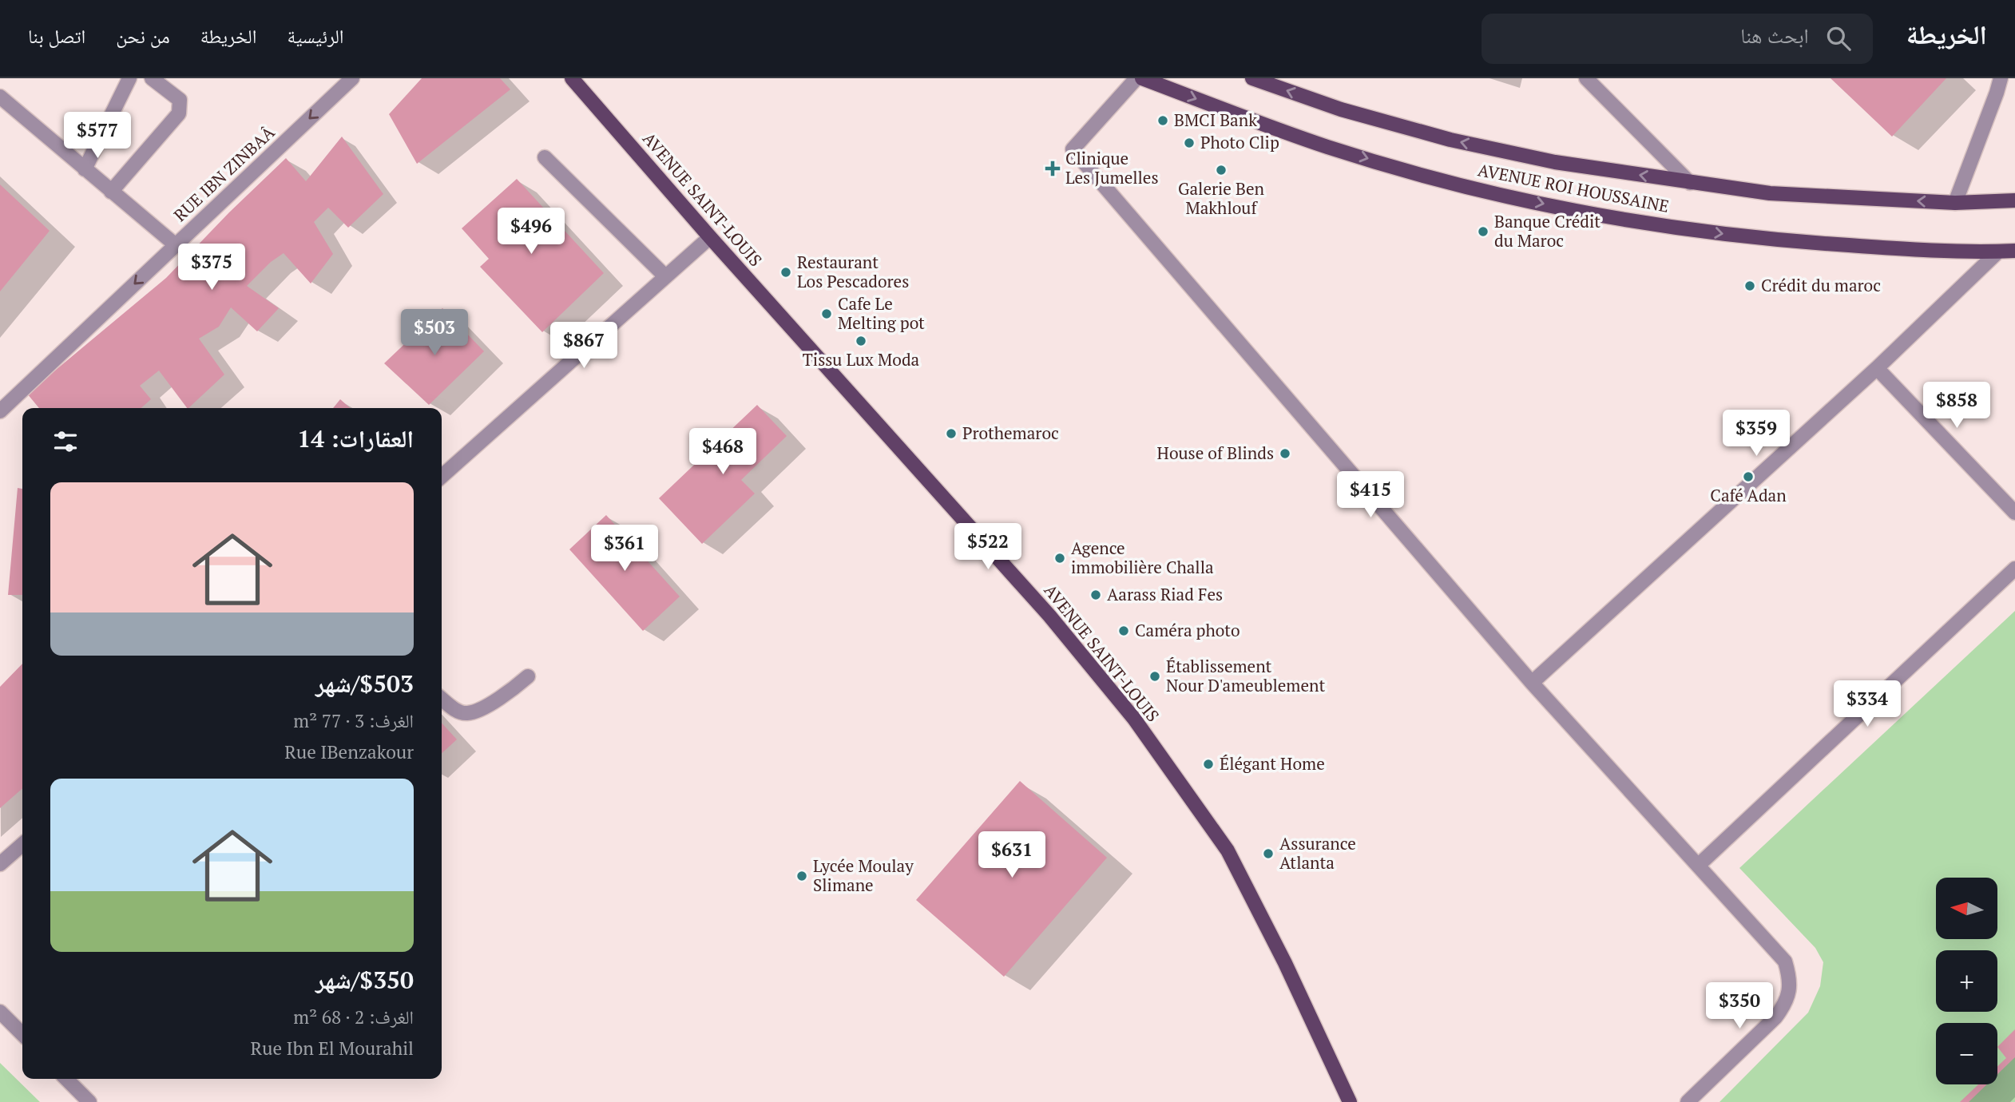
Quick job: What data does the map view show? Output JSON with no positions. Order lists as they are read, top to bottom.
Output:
{
  "streets": {
    "main road": ["AVENUE ROI HOUSSAINE", "AVENUE SAINT-LOUIS"],
    "street": ["RUE IBN ZINBAÂ"]
  },
  "one_way": ["RUE IBN ZINBAÂ"],
  "places": {
    "other": [
      "BMCI Bank",
      "Photo Clip",
      "Galerie Ben Makhlouf",
      "Banque Crédit du Maroc",
      "Restaurant Los Pescadores",
      "Crédit du maroc",
      "Cafe Le Melting pot",
      "Tissu Lux Moda",
      "Prothemaroc",
      "House of Blinds",
      "Café Adan",
      "Agence immobilière Challa",
      "Aarass Riad Fes",
      "Caméra photo",
      "Établissement Nour D'ameublement",
      "Élégant Home",
      "Assurance Atlanta",
      "Lycée Moulay Slimane"
    ],
    "health": ["Clinique Les Jumelles"]
  },
  "north": "left",
  "page": {
    "header": "الخريطة",
    "search": "ابحث هنا",
    "nav": [
      "الرئيسية",
      "الخريطة",
      "من نحن",
      "اتصل بنا"
    ],
    "price": [
      "$577",
      "$496",
      "$375",
      "$503",
      "$867",
      "$858",
      "$359",
      "$468",
      "$415",
      "$522",
      "$361",
      "$334",
      "$631",
      "$350"
    ],
    "heading": "العقارات: 14",
    "list": [
      {
        "name": "$503/شهر",
        "note": "الغرف: 3 · 77 m² · Rue IBenzakour"
      },
      {
        "name": "$350/شهر",
        "note": "الغرف: 2 · 68 m² · Rue Ibn El Mourahil"
      }
    ],
    "map_buttons": ["+", "−"]
  }
}
